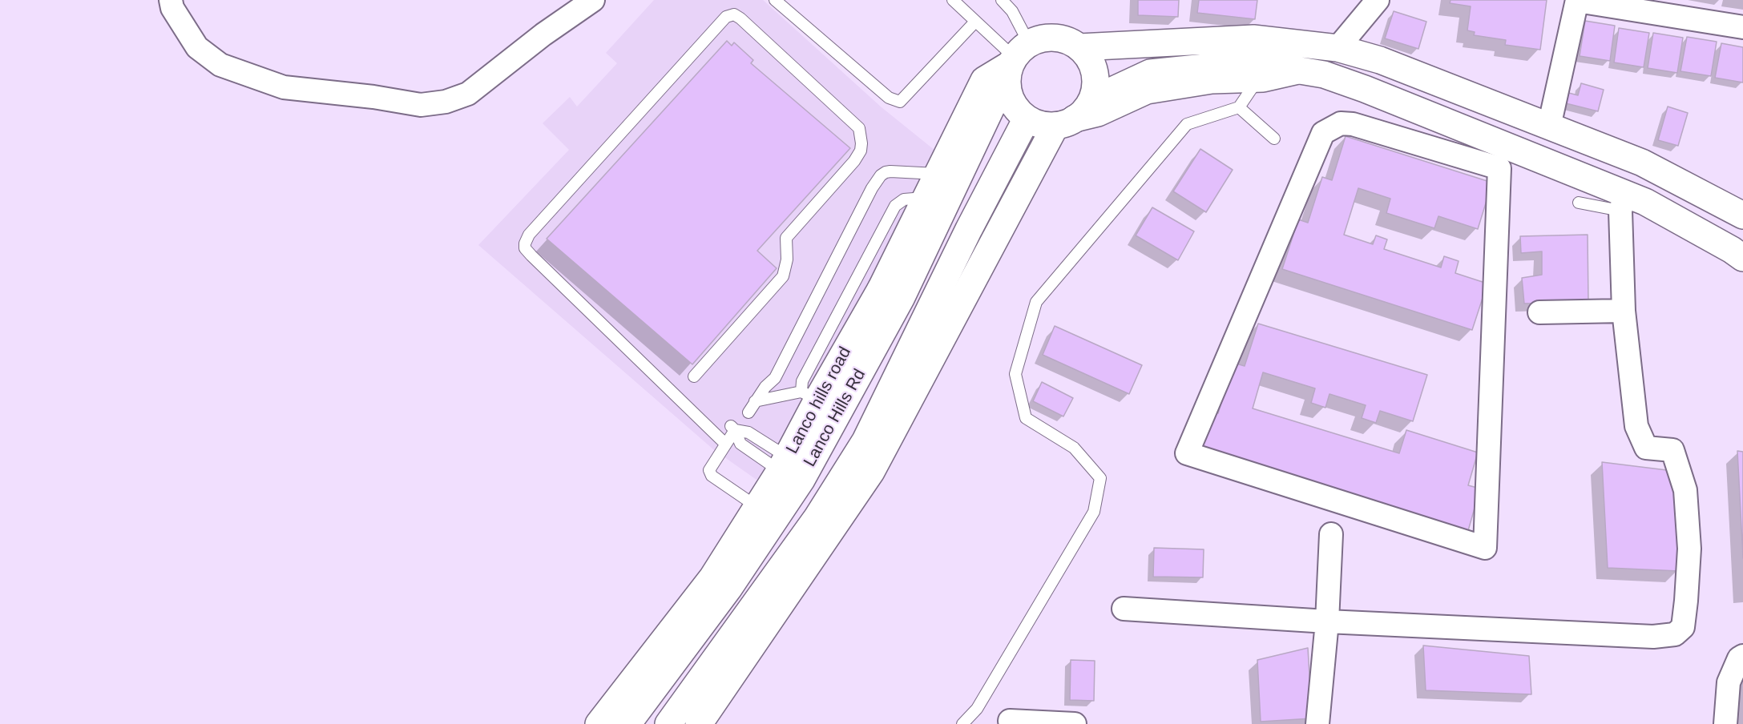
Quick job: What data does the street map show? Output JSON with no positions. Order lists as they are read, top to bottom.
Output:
{
  "streets": {
    "main road": ["Lanco hills road", "Lanco Hills Rd"]
  },
  "crossings": [
    ["Lanco hills road", "Lanco Hills Rd"]
  ]
}
